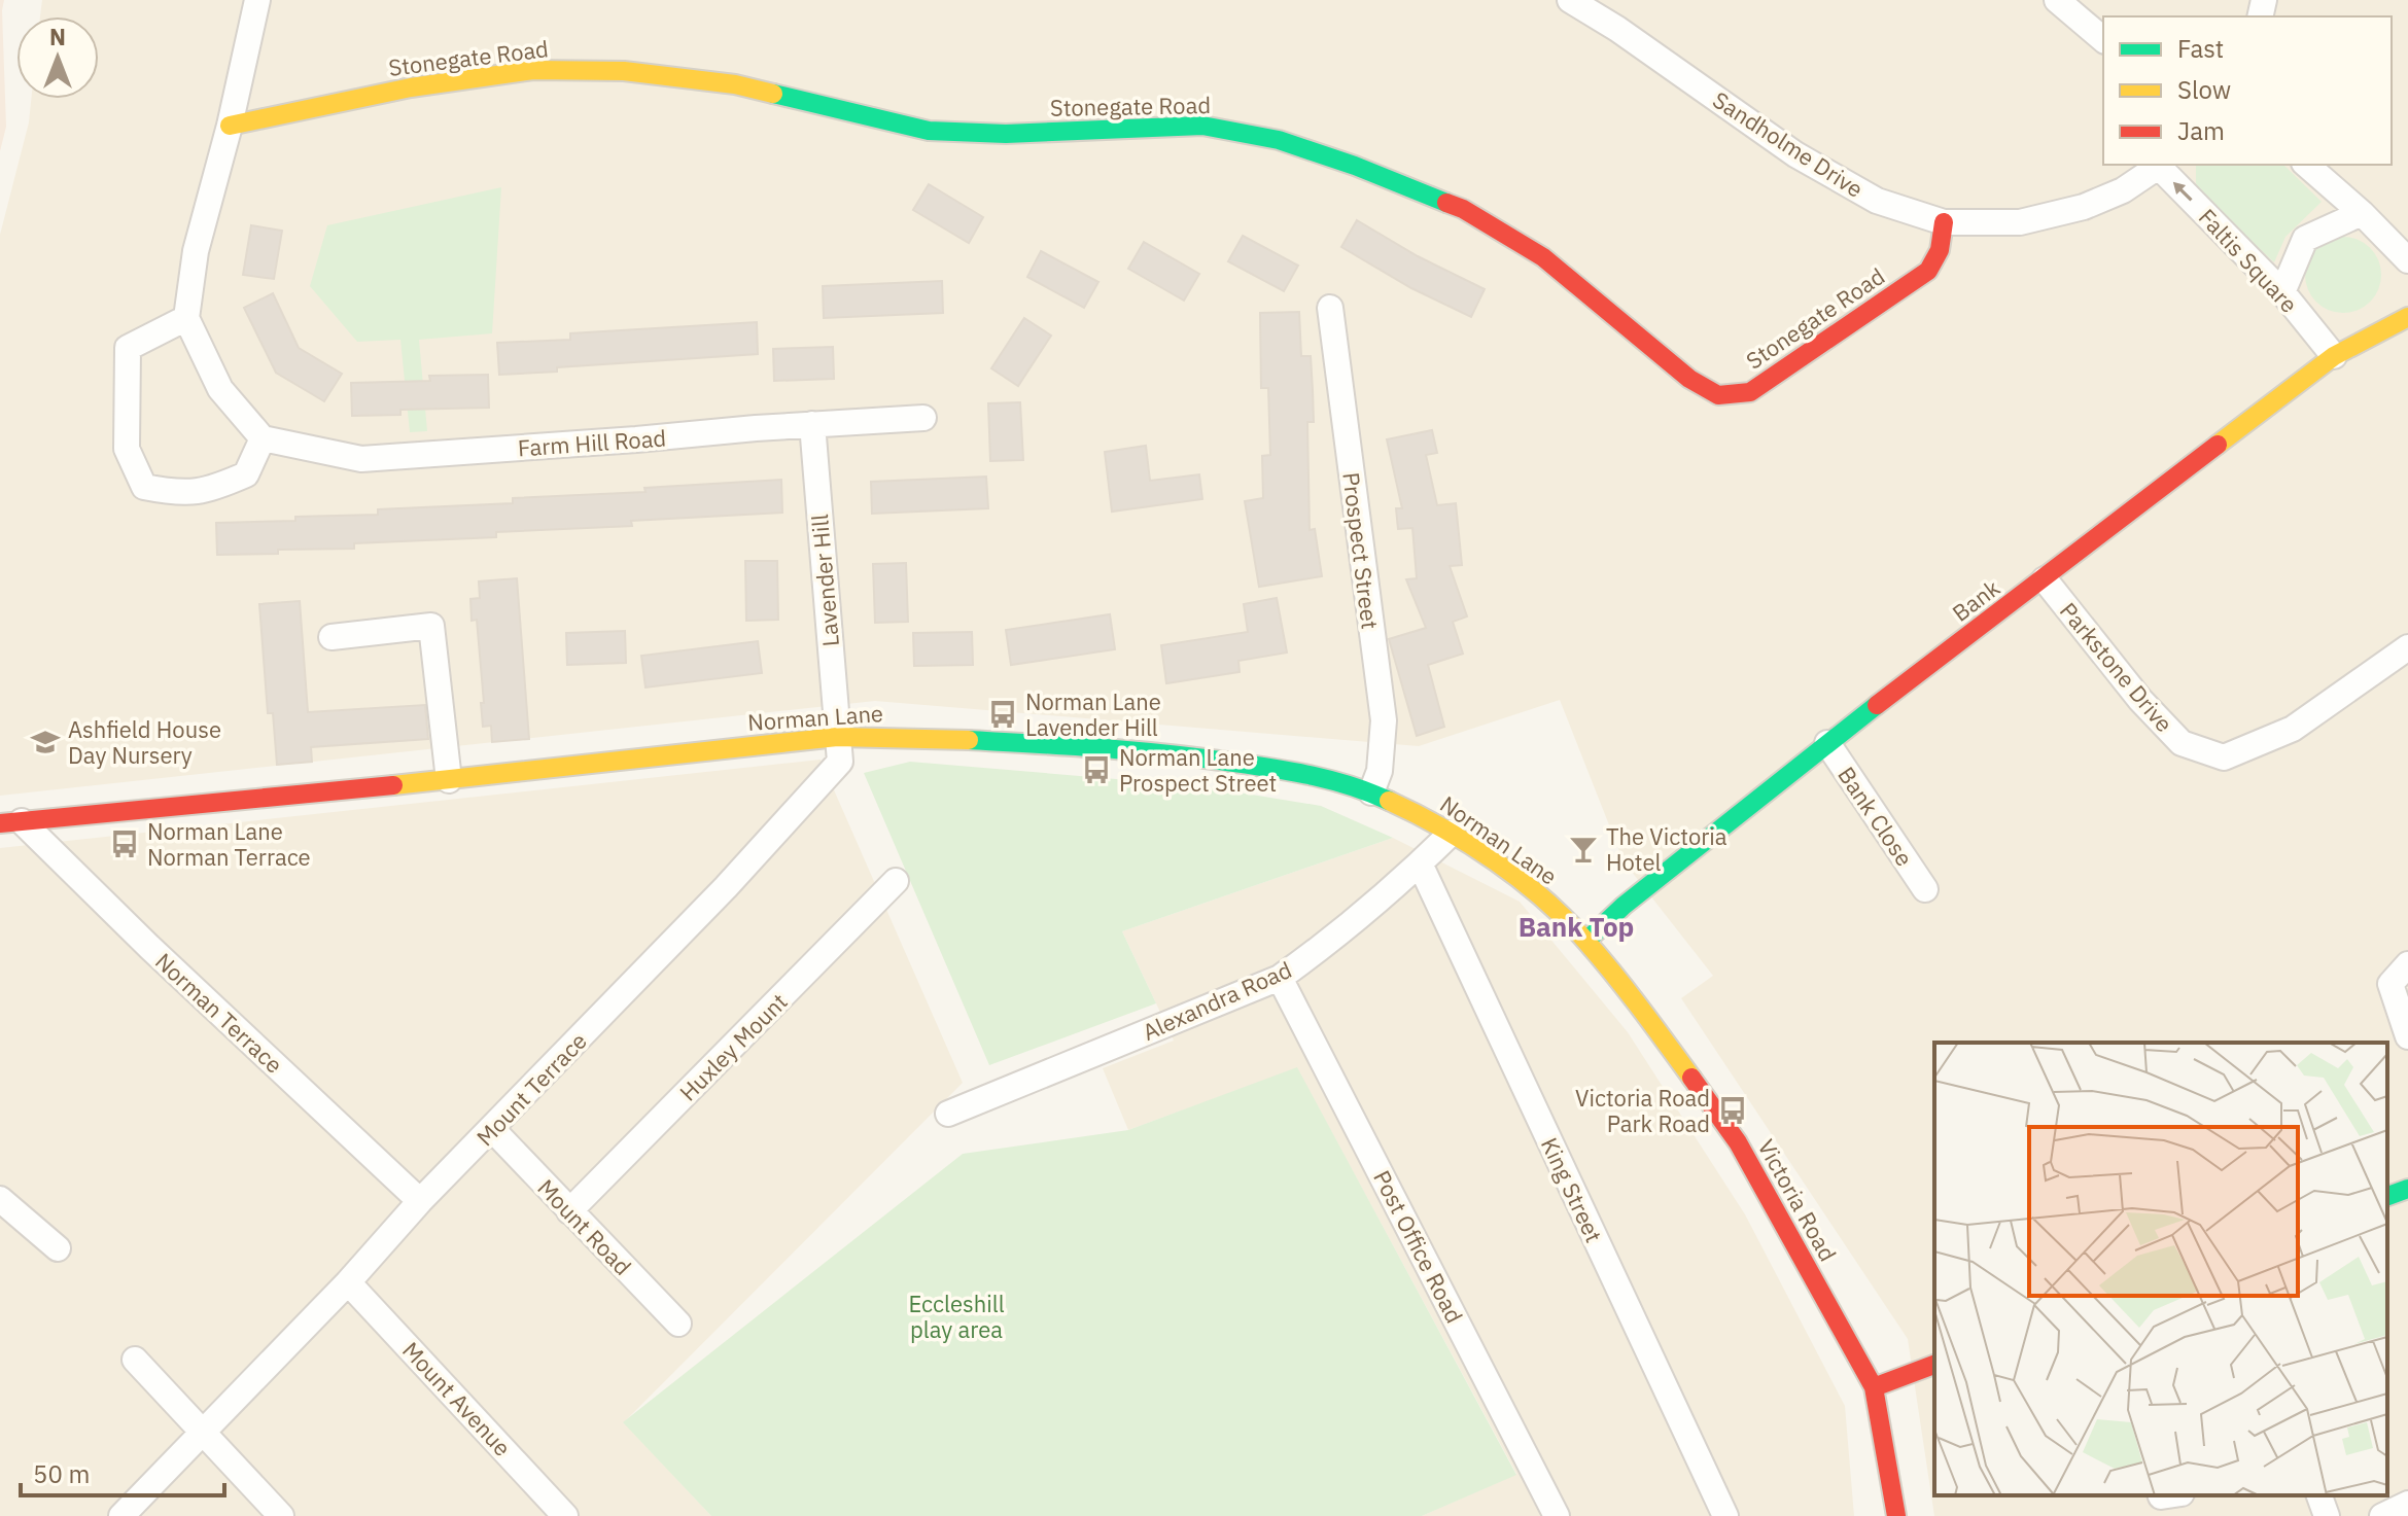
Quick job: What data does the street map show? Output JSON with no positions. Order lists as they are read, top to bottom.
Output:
{
  "streets": {
    "street": [
      "Stonegate Road",
      "Sandholme Drive",
      "Faltis Square",
      "Farm Hill Road",
      "Prospect Street",
      "Lavender Hill",
      "Bank",
      "Parkstone Drive",
      "Norman Lane",
      "Bank Close",
      "Alexandra Road",
      "Norman Terrace",
      "Huxley Mount",
      "Mount Terrace",
      "King Street",
      "Victoria Road",
      "Mount Road",
      "Post Office Road",
      "Mount Avenue"
    ]
  },
  "crossings": [
    ["Stonegate Road", "Sandholme Drive"],
    ["Sandholme Drive", "Faltis Square"],
    ["Faltis Square", "Bank"],
    ["Farm Hill Road", "Lavender Hill"],
    ["Prospect Street", "Norman Lane"],
    ["Lavender Hill", "Norman Lane"],
    ["Lavender Hill", "Mount Terrace"],
    ["Bank", "Parkstone Drive"],
    ["Bank", "Norman Lane"],
    ["Bank", "Bank Close"],
    ["Bank", "Victoria Road"],
    ["Norman Lane", "Alexandra Road"],
    ["Norman Lane", "Norman Terrace"],
    ["Norman Lane", "Mount Terrace"],
    ["Norman Lane", "Victoria Road"],
    ["Alexandra Road", "King Street"],
    ["Alexandra Road", "Post Office Road"],
    ["Norman Terrace", "Mount Terrace"],
    ["Huxley Mount", "Mount Road"],
    ["Mount Terrace", "Mount Road"],
    ["Mount Terrace", "Mount Avenue"]
  ],
  "districts": ["Bank Top"],
  "parks": ["Eccleshill play area"],
  "places": {
    "bus stop": [
      "Norman Lane Lavender Hill",
      "Norman Lane Prospect Street",
      "Norman Lane Norman Terrace",
      "Victoria Road Park Road"
    ],
    "school or university": ["Ashfield House Day Nursery"],
    "bar": ["The Victoria Hotel"]
  },
  "legend": ["Fast", "Slow", "Jam"],
  "scale_bar": "50 m",
  "north": "top"
}
